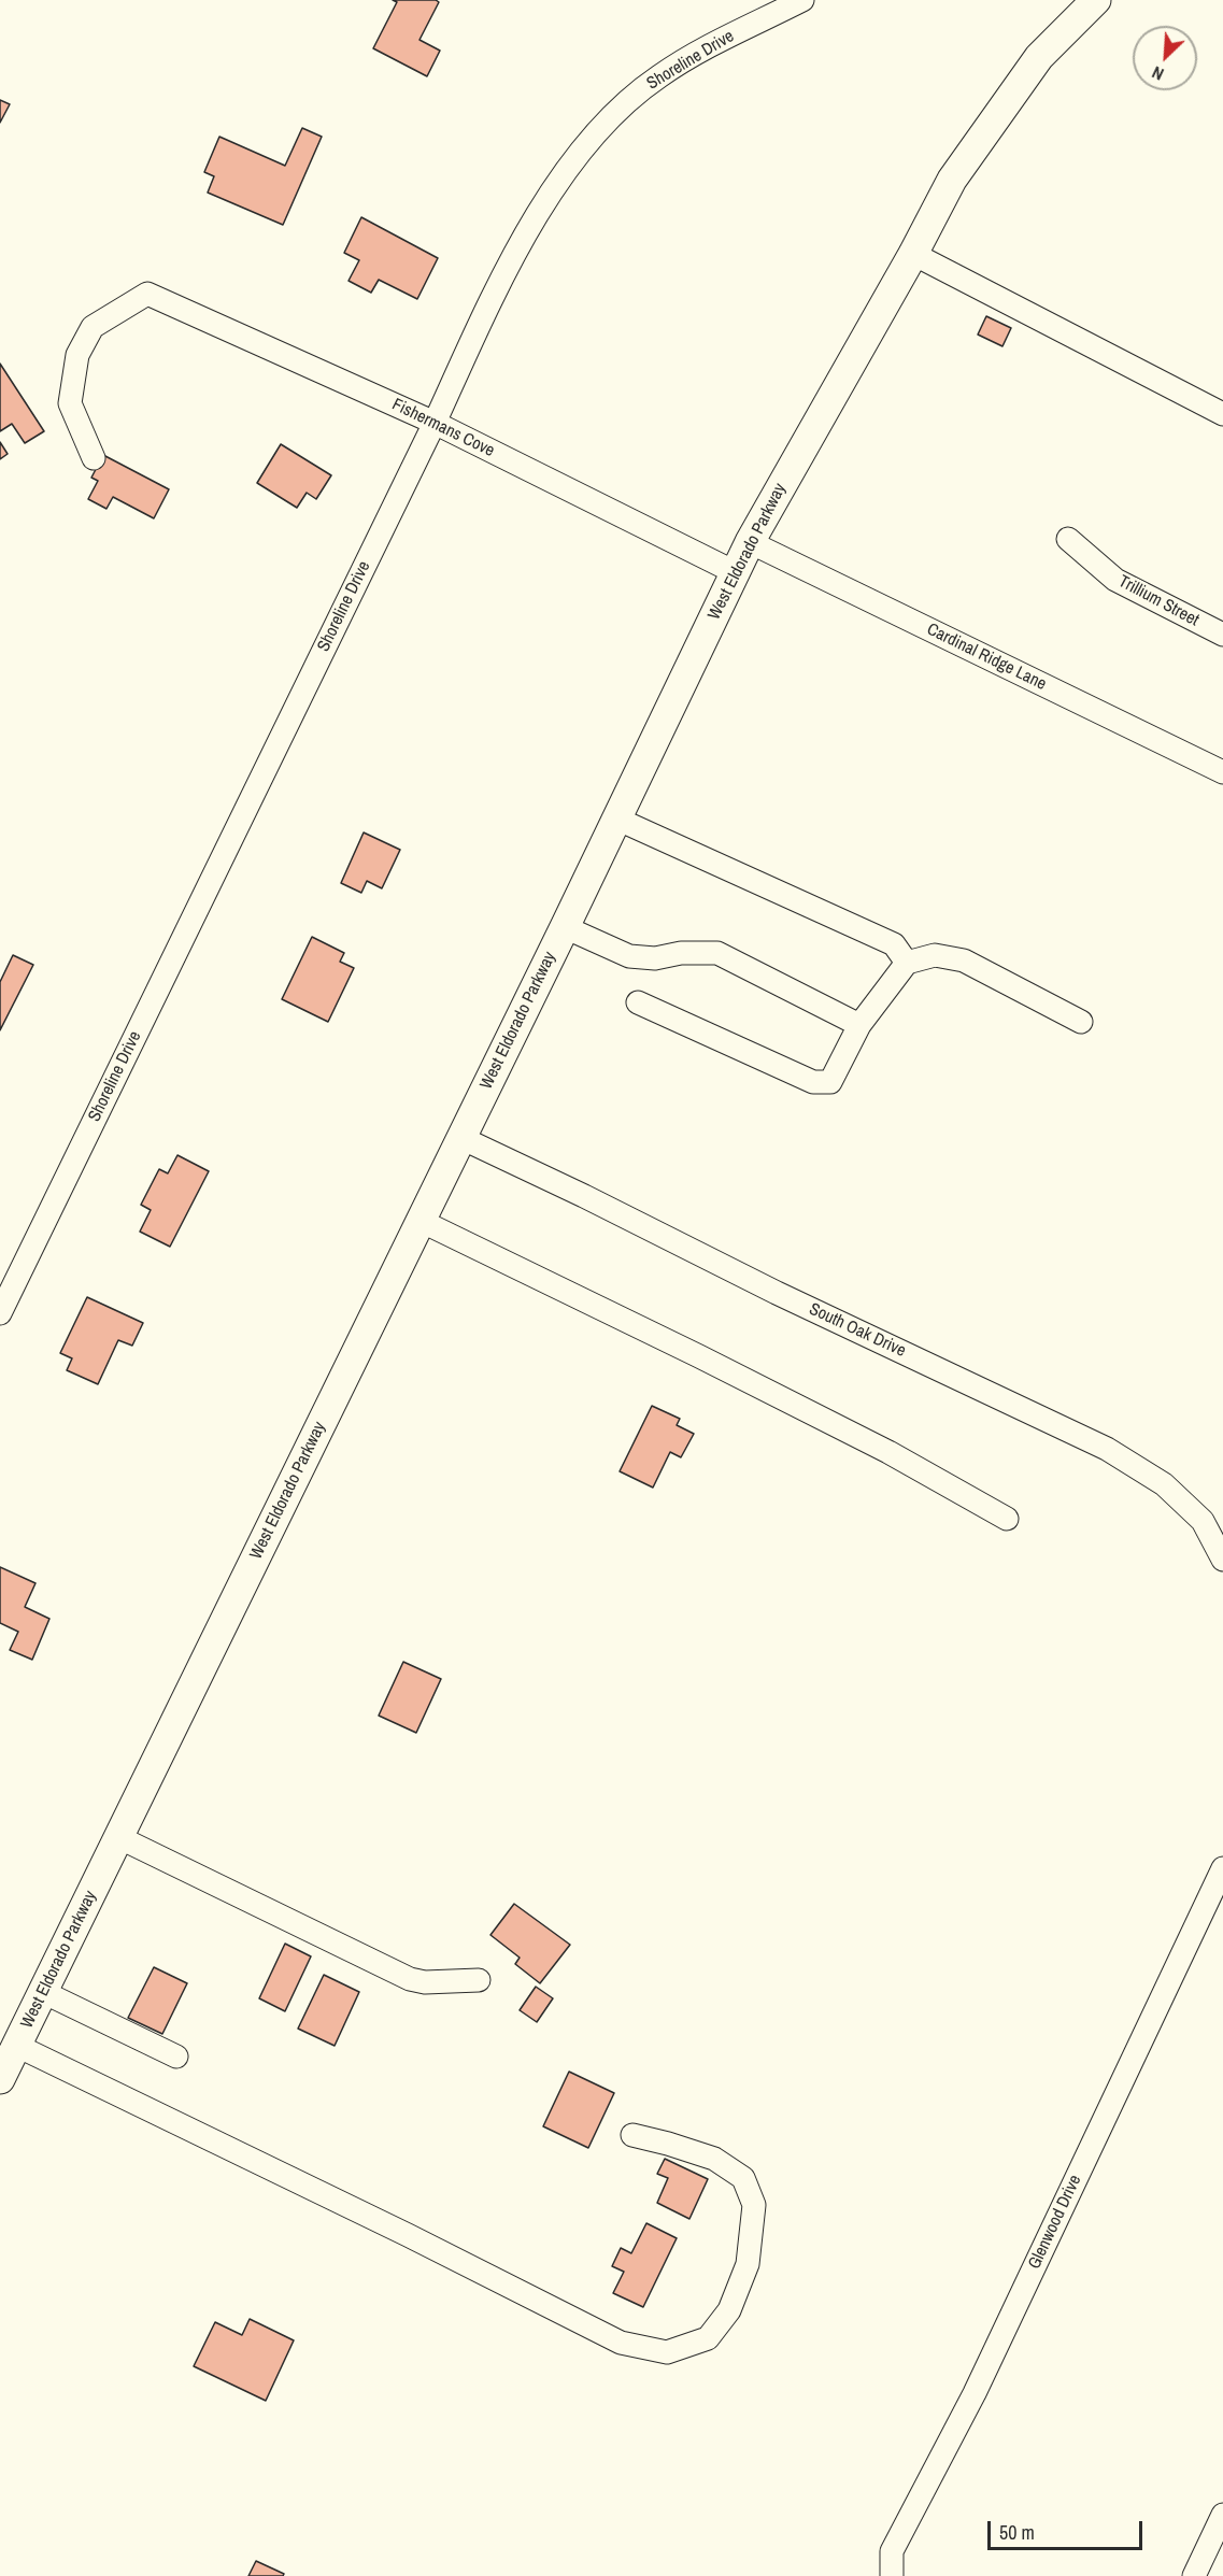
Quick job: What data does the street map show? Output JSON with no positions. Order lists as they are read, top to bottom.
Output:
{
  "streets": {
    "main road": ["West Eldorado Parkway"],
    "street": [
      "Shoreline Drive",
      "Fishermans Cove",
      "Trillium Street",
      "Cardinal Ridge Lane",
      "South Oak Drive",
      "Glenwood Drive"
    ]
  },
  "crossings": [
    ["Shoreline Drive", "Fishermans Cove"],
    ["Fishermans Cove", "West Eldorado Parkway"],
    ["West Eldorado Parkway", "Cardinal Ridge Lane"],
    ["West Eldorado Parkway", "South Oak Drive"]
  ],
  "scale_bar": "50 m",
  "north": "bottom left"
}
